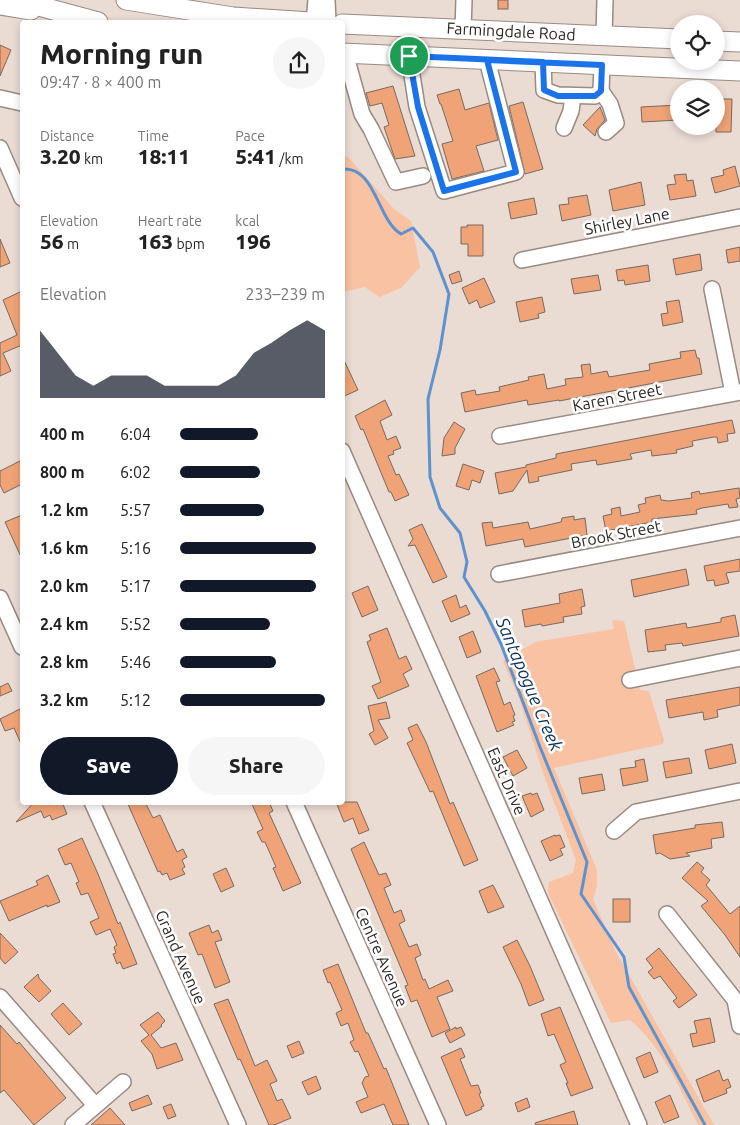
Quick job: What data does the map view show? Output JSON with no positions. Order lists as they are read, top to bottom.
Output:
{
  "streets": {
    "main road": ["Farmingdale Road"],
    "street": [
      "Shirley Lane",
      "Karen Street",
      "Brook Street",
      "East Drive",
      "Grand Avenue",
      "Centre Avenue"
    ]
  },
  "water": ["Santapogue Creek"],
  "page": {
    "heading": ["Morning run", "09:47 · 8 × 400 m"],
    "stats": [
      ["Distance", "3.20 km"],
      ["Time", "18:11"],
      ["Pace", "5:41 /km"],
      ["Elevation", "56 m"],
      ["Heart rate", "163 bpm"],
      ["kcal", "196"]
    ],
    "chart": ["Elevation", "233–239 m"],
    "list": [
      {
        "name": "400 m",
        "note": "6:04"
      },
      {
        "name": "800 m",
        "note": "6:02"
      },
      {
        "name": "1.2 km",
        "note": "5:57"
      },
      {
        "name": "1.6 km",
        "note": "5:16"
      },
      {
        "name": "2.0 km",
        "note": "5:17"
      },
      {
        "name": "2.4 km",
        "note": "5:52"
      },
      {
        "name": "2.8 km",
        "note": "5:46"
      },
      {
        "name": "3.2 km",
        "note": "5:12"
      }
    ],
    "buttons": ["Save", "Share"]
  }
}
